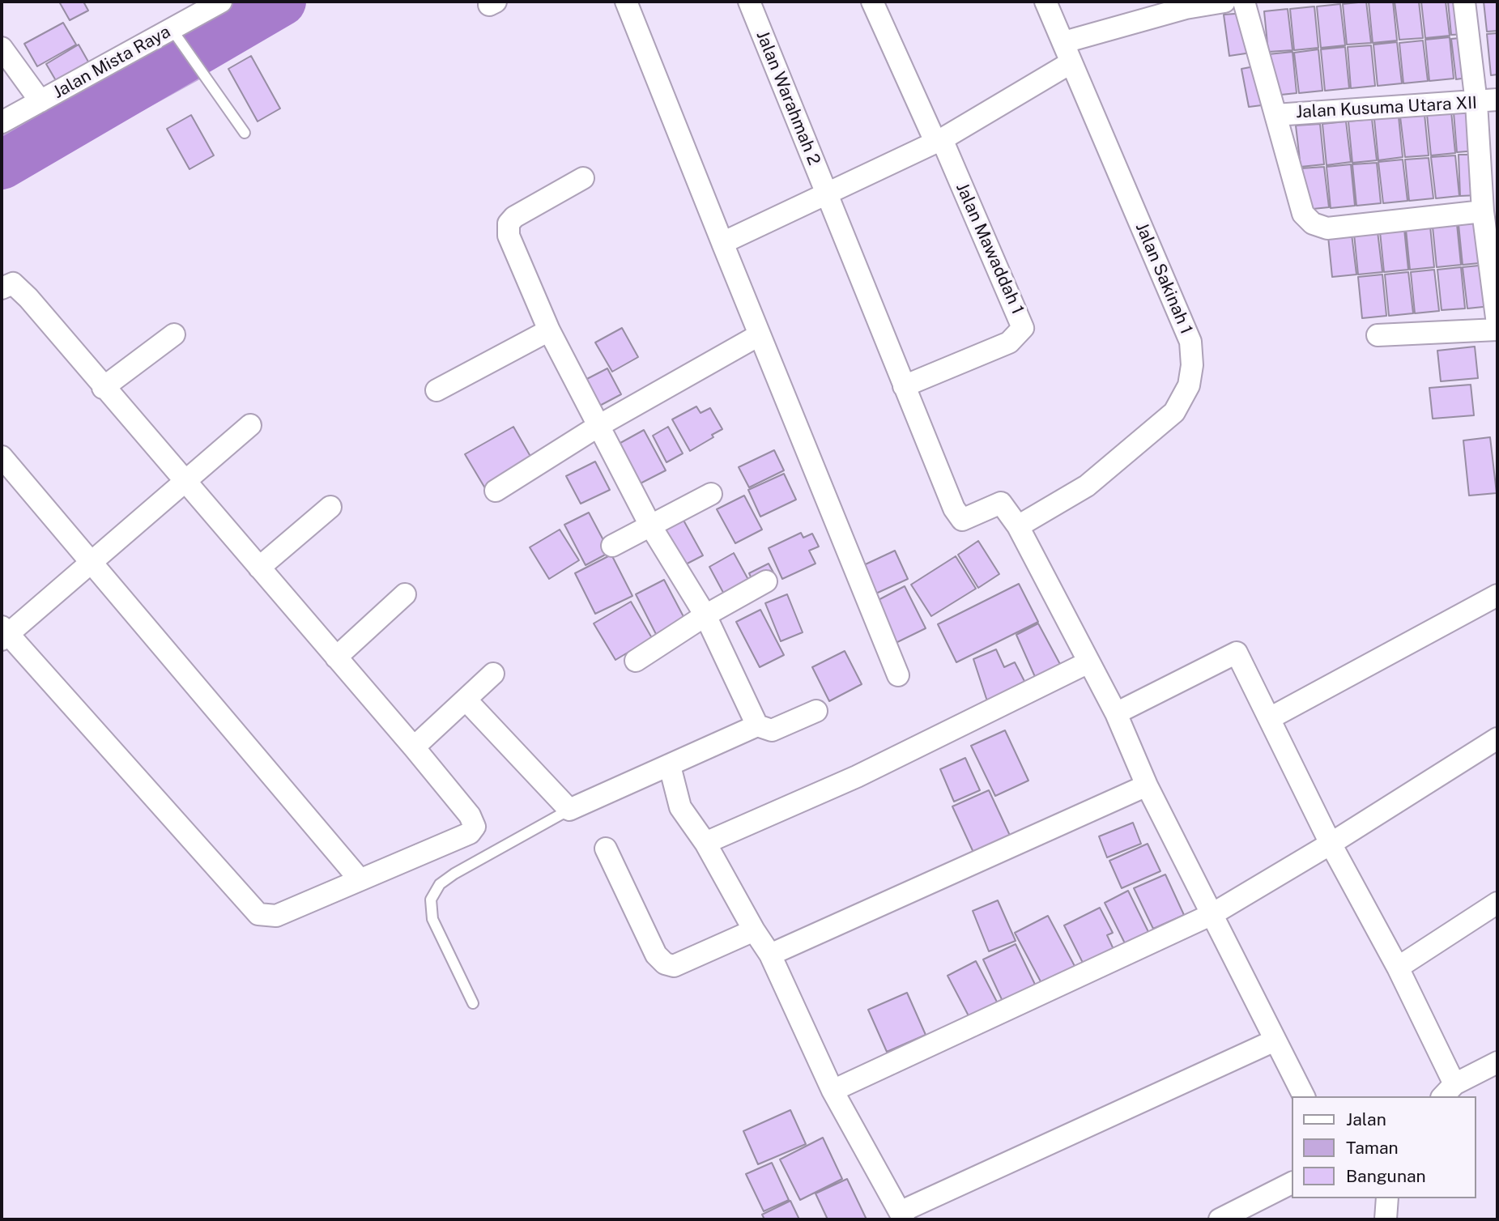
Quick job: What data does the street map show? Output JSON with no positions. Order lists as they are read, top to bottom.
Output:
{
  "streets": {
    "street": [
      "Jalan Mista Raya",
      "Jalan Warahmah 2",
      "Jalan Kusuma Utara XII",
      "Jalan Mawaddah 1",
      "Jalan Sakinah 1"
    ]
  },
  "crossings": [
    ["Jalan Warahmah 2", "Jalan Mawaddah 1"],
    ["Jalan Warahmah 2", "Jalan Sakinah 1"]
  ],
  "legend": ["Jalan", "Taman", "Bangunan"]
}
